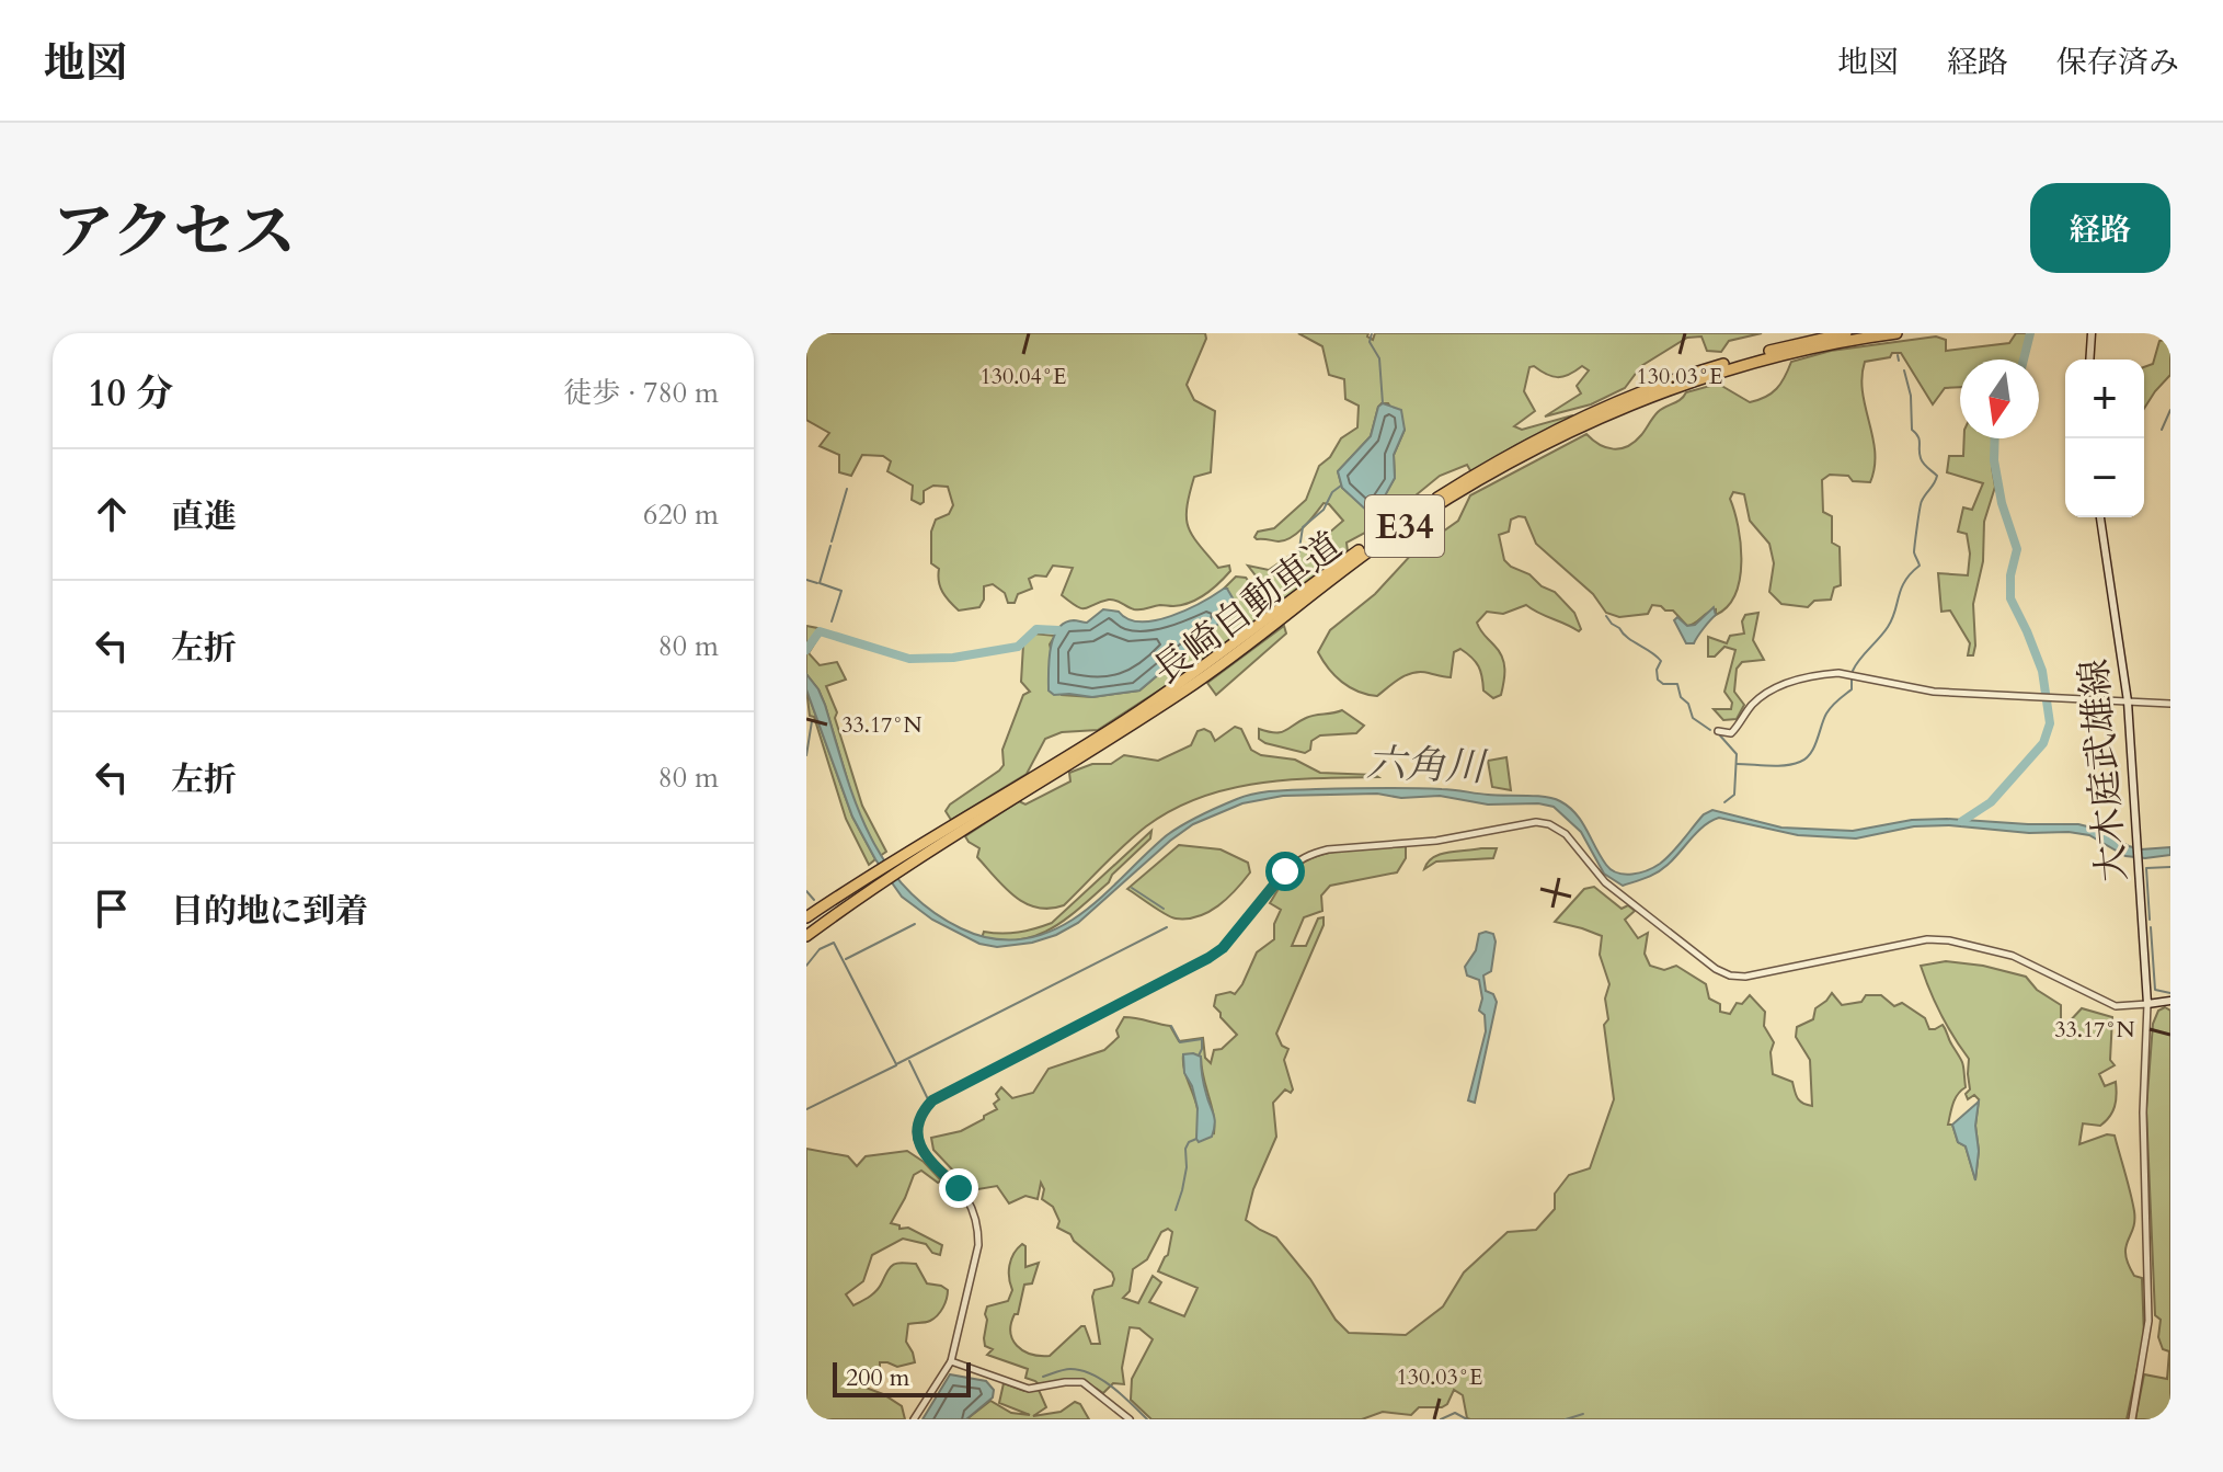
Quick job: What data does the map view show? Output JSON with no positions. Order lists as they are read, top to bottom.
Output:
{
  "streets": {
    "highway": ["E34", "長崎自動車道"],
    "main road": ["大木庭武雄線"]
  },
  "water": ["六角川"],
  "scale_bar": "200 m",
  "north": "bottom",
  "page": {
    "header": "地図",
    "nav": ["地図", "経路", "保存済み"],
    "title": "アクセス",
    "buttons": "経路",
    "heading": ["10 分", "徒歩 · 780 m"],
    "map_buttons": ["+", "−"],
    "list": [
      ["直進", "620 m"],
      ["左折", "80 m"],
      ["左折", "80 m"],
      "目的地に到着"
    ],
    "scale": "200 m"
  },
  "coordinates": ["130.04°E", "130.03°E", "33.17°N"]
}
